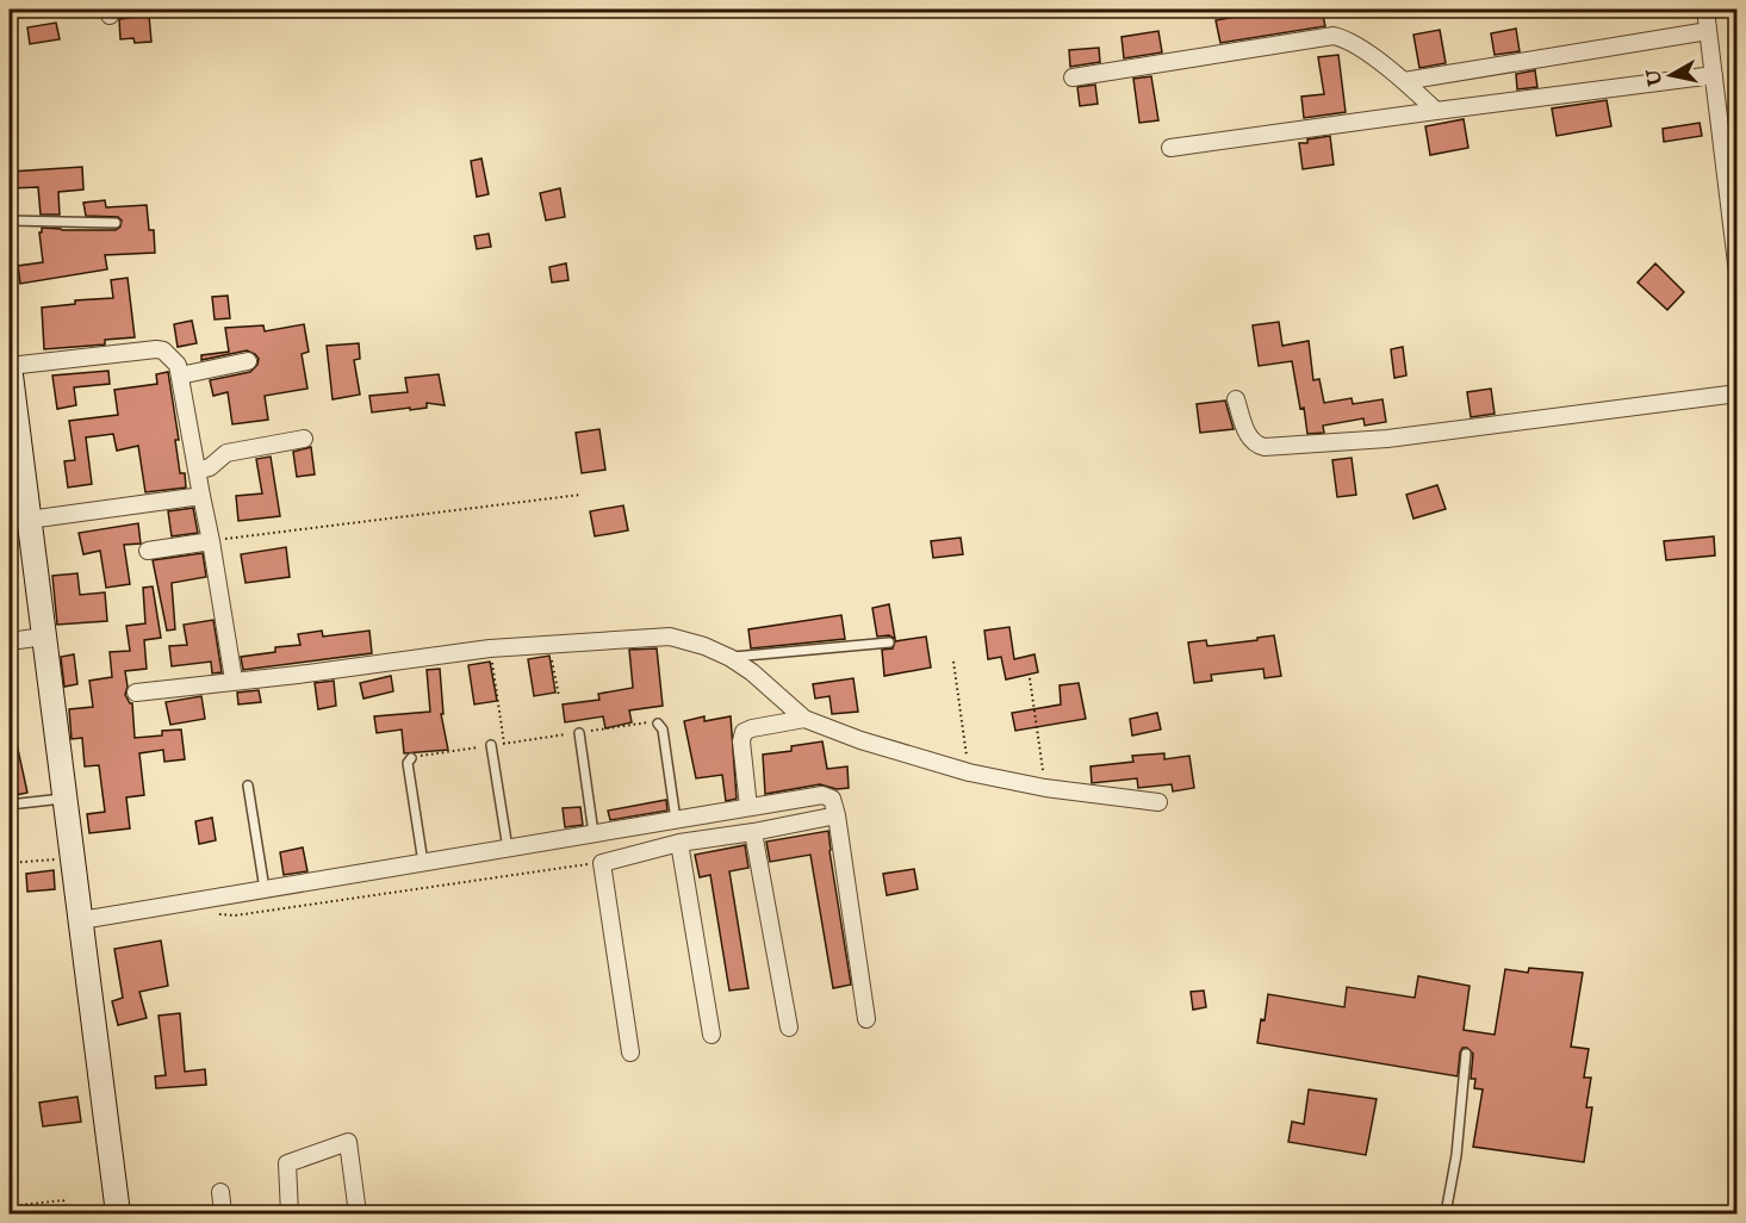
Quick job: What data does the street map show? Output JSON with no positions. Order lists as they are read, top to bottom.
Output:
{
  "north": "left"
}
